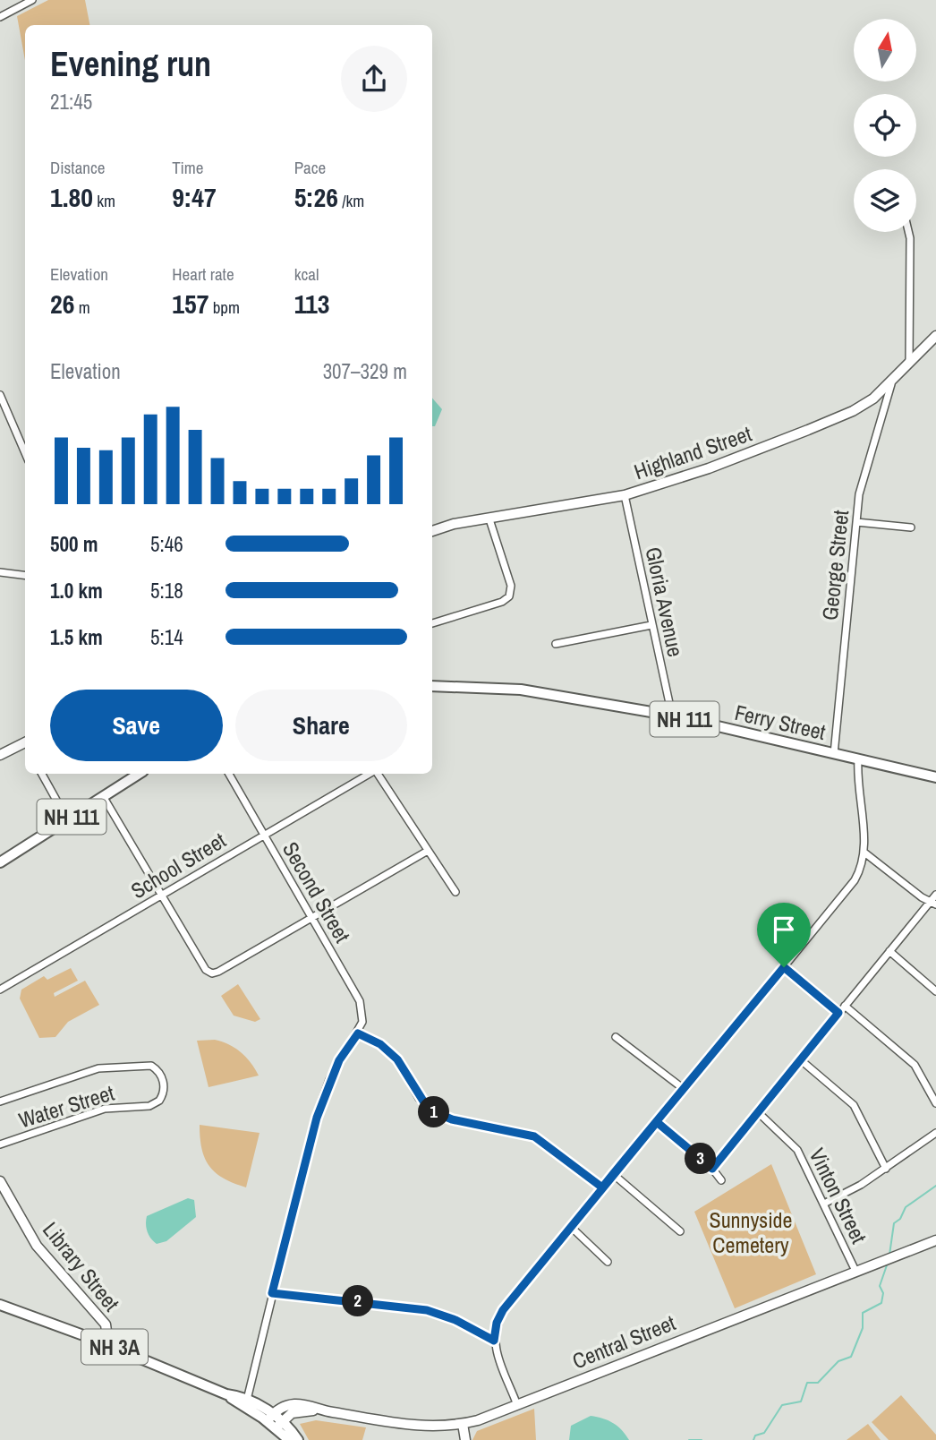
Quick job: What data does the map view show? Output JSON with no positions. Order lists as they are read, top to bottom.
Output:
{
  "streets": {
    "main road": ["NH 111", "Ferry Street", "NH 3A"],
    "street": [
      "Highland Street",
      "George Street",
      "Gloria Avenue",
      "School Street",
      "Second Street",
      "Water Street",
      "Vinton Street",
      "Library Street",
      "Central Street"
    ]
  },
  "crossings": [
    ["Highland Street", "George Street"],
    ["Highland Street", "Gloria Avenue"],
    ["George Street", "Ferry Street"],
    ["Gloria Avenue", "Ferry Street"],
    ["School Street", "Second Street"],
    ["Vinton Street", "Central Street"],
    ["Library Street", "NH 3A"],
    ["Central Street", "NH 3A"]
  ],
  "parks": ["Sunnyside Cemetery"],
  "north": "top",
  "page": {
    "heading": ["Evening run", "21:45"],
    "stats": [
      ["Distance", "1.80 km"],
      ["Time", "9:47"],
      ["Pace", "5:26 /km"],
      ["Elevation", "26 m"],
      ["Heart rate", "157 bpm"],
      ["kcal", "113"]
    ],
    "chart": ["Elevation", "307–329 m"],
    "list": [
      {
        "name": "500 m",
        "note": "5:46"
      },
      {
        "name": "1.0 km",
        "note": "5:18"
      },
      {
        "name": "1.5 km",
        "note": "5:14"
      }
    ],
    "buttons": ["Save", "Share"],
    "pins": ["1", "3", "2"]
  }
}
